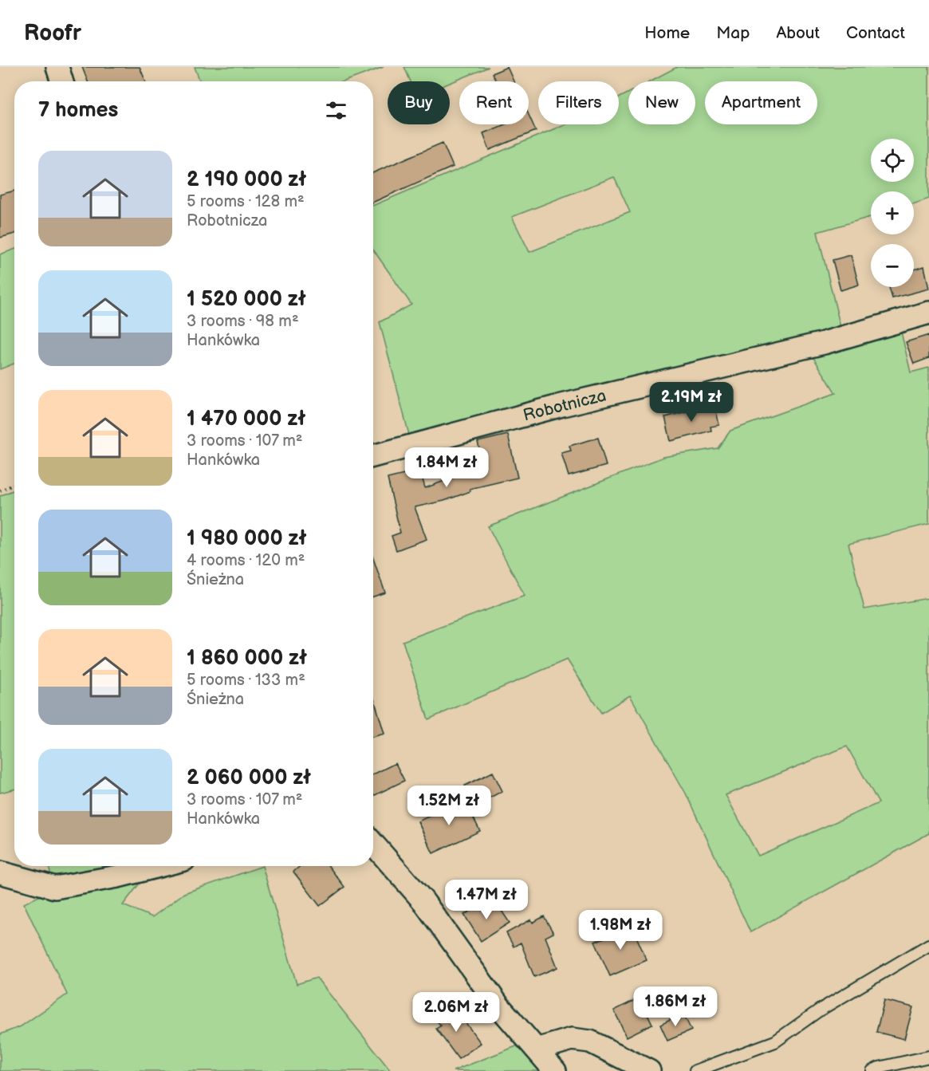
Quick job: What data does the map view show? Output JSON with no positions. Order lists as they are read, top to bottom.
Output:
{
  "streets": {
    "street": ["Robotnicza"]
  },
  "page": {
    "header": "Roofr",
    "nav": [
      "Home",
      "Map",
      "About",
      "Contact"
    ],
    "chip": [
      "Buy",
      "Rent",
      "Filters",
      "New",
      "Apartment"
    ],
    "heading": "7 homes",
    "map_buttons": ["+", "−"],
    "list": [
      {
        "name": "2 190 000 zł",
        "note": "5 rooms · 128 m² · Robotnicza"
      },
      {
        "name": "1 520 000 zł",
        "note": "3 rooms · 98 m² · Hankówka"
      },
      {
        "name": "1 470 000 zł",
        "note": "3 rooms · 107 m² · Hankówka"
      },
      {
        "name": "1 980 000 zł",
        "note": "4 rooms · 120 m² · Śnieżna"
      },
      {
        "name": "1 860 000 zł",
        "note": "5 rooms · 133 m² · Śnieżna"
      },
      {
        "name": "2 060 000 zł",
        "note": "3 rooms · 107 m² · Hankówka"
      }
    ],
    "price": [
      "2.19M zł",
      "1.84M zł",
      "1.52M zł",
      "1.47M zł",
      "1.98M zł",
      "1.86M zł",
      "2.06M zł"
    ]
  }
}
